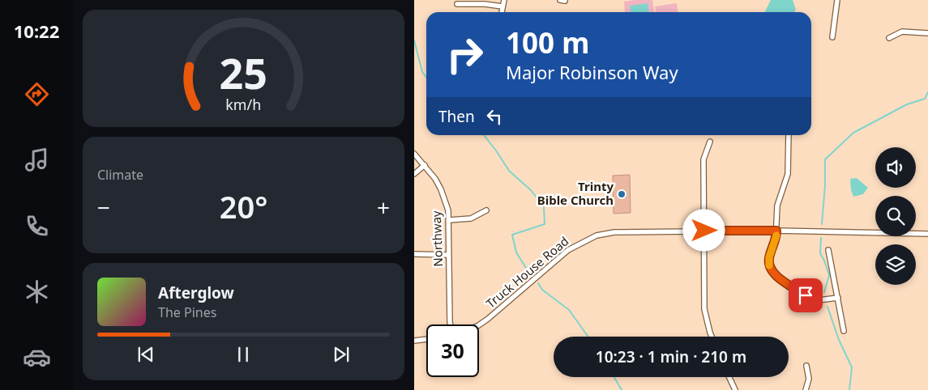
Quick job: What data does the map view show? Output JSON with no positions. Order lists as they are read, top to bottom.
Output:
{
  "streets": {
    "street": ["Northway", "Truck House Road"]
  },
  "places": ["Trinty Bible Church"],
  "page": {
    "tabs": "10:22",
    "turn": ["100 m", "Major Robinson Way"],
    "then": "Then",
    "tile": "Climate",
    "heat": ["−", "20°", "+"],
    "song": ["Afterglow", "The Pines"],
    "limit": "30",
    "trip": "10:23 · 1 min · 210 m",
    "gauge": ["25", "km/h"]
  }
}
